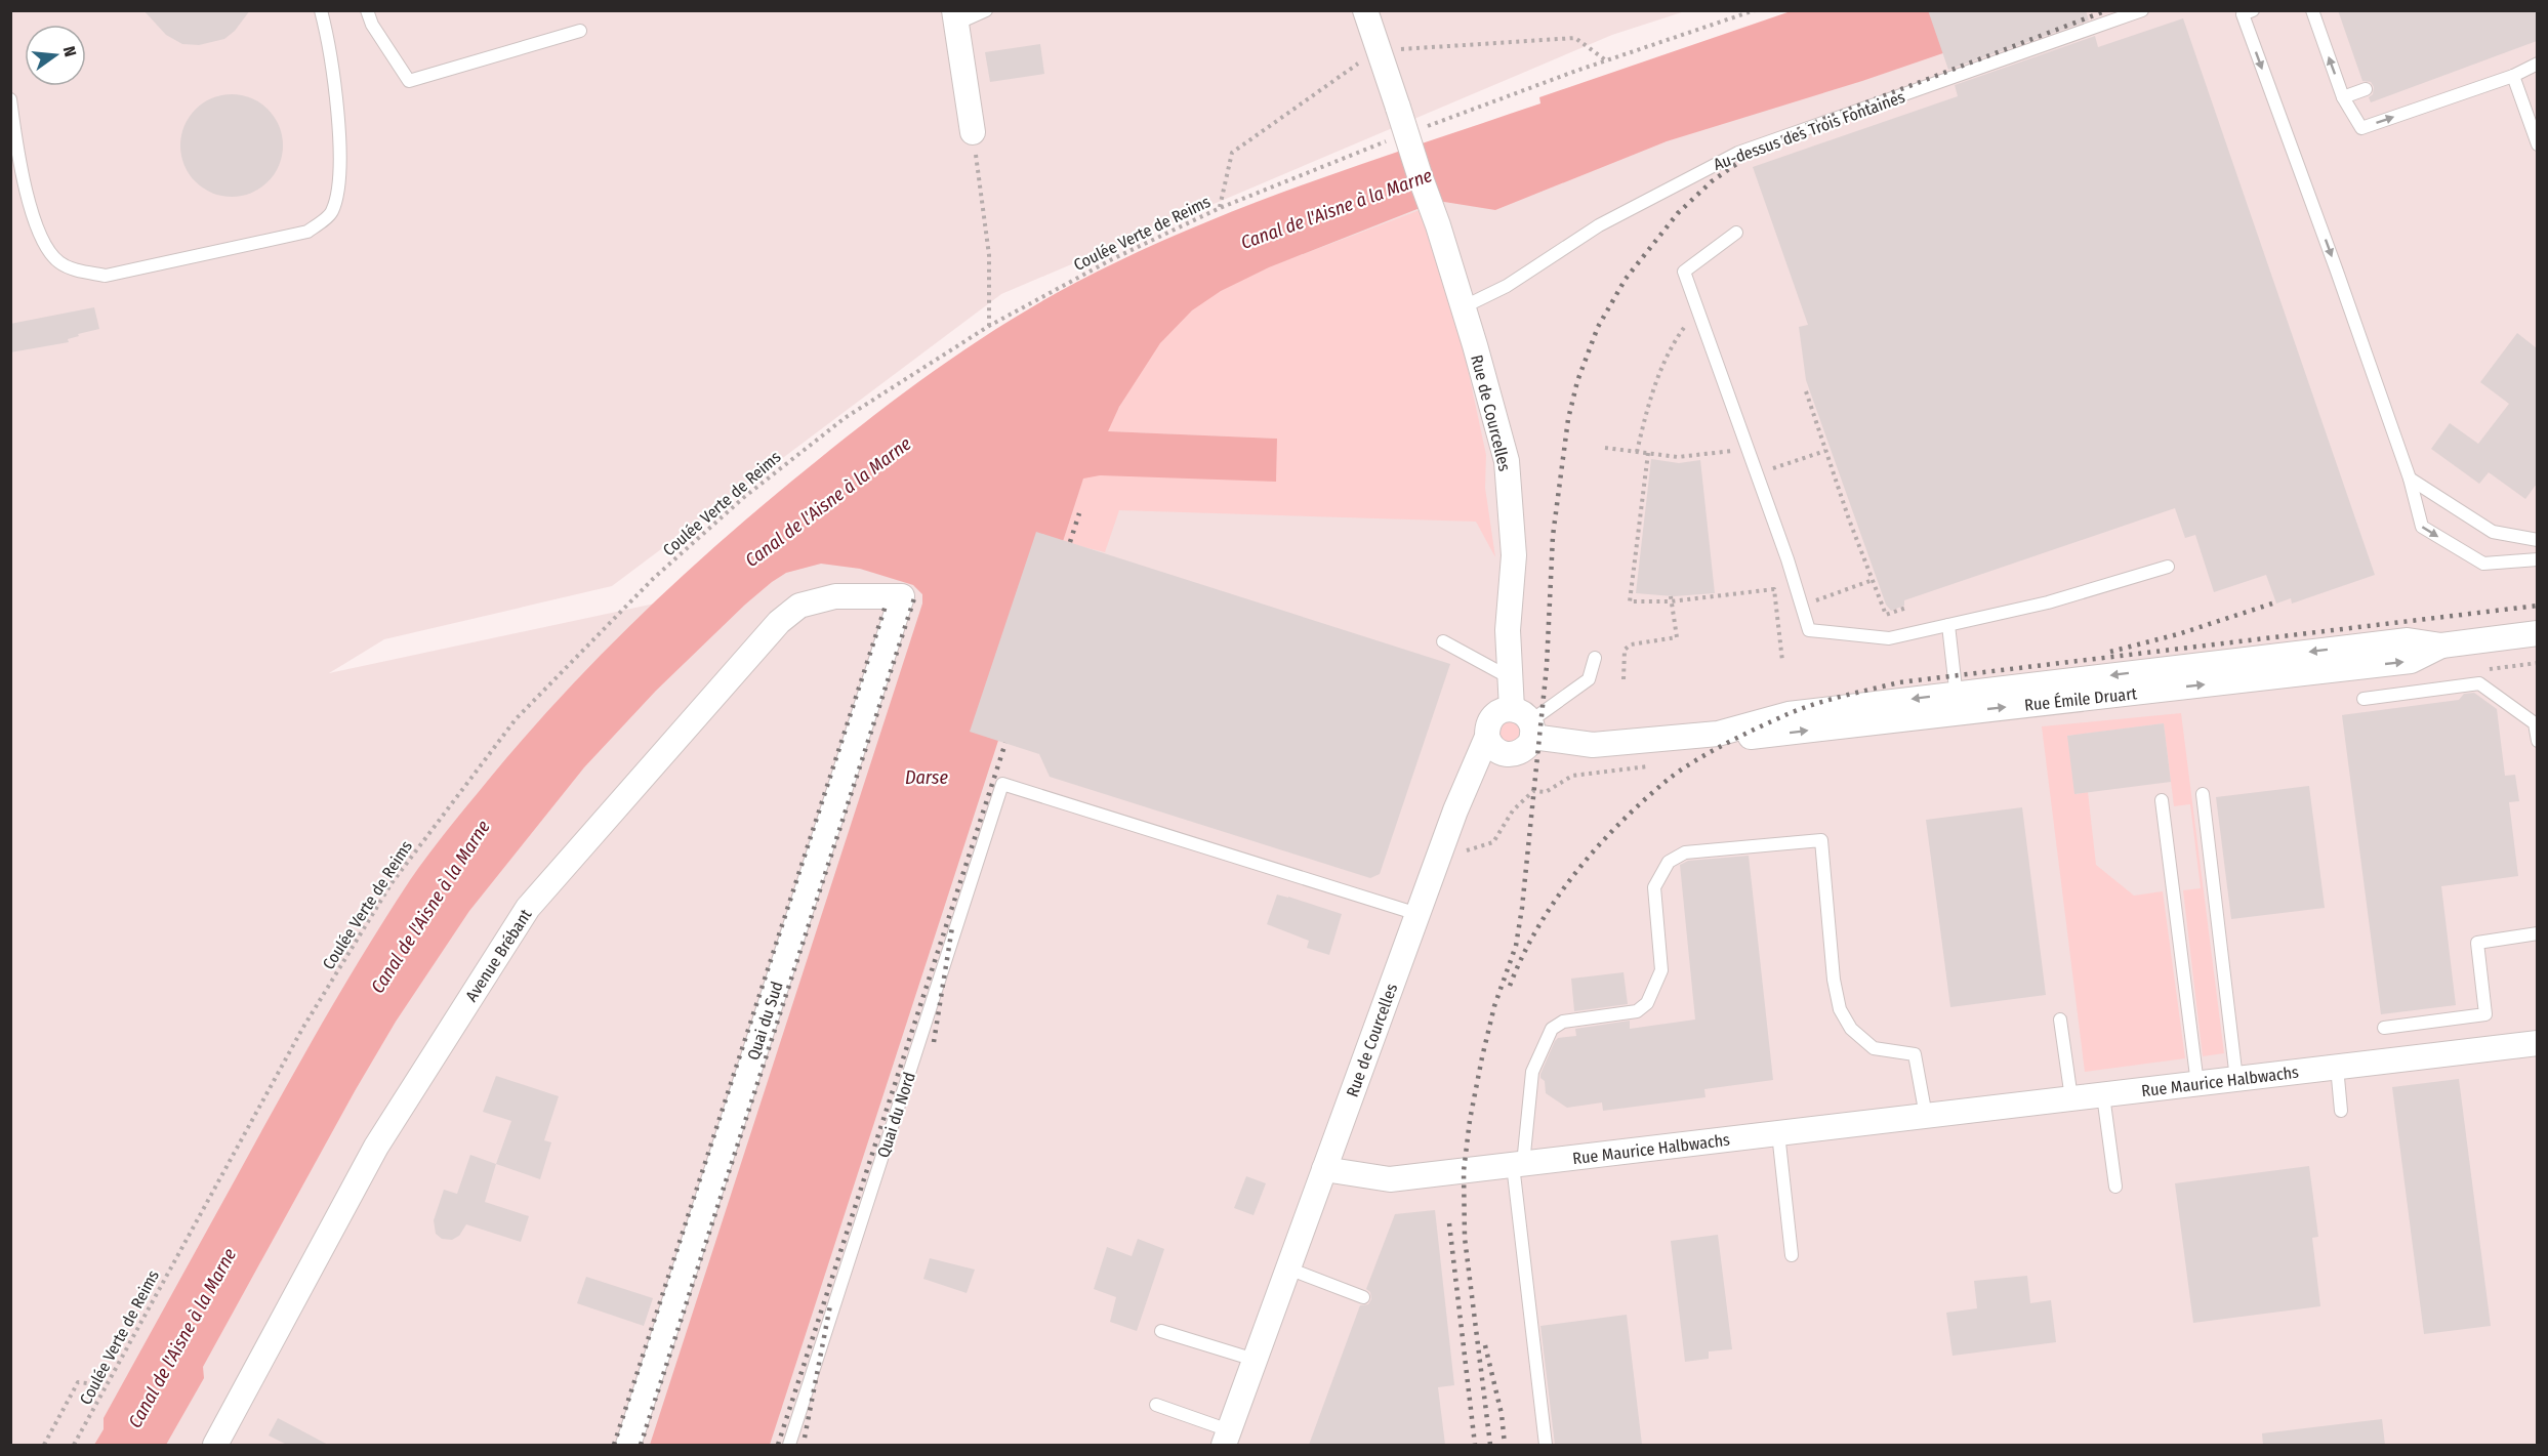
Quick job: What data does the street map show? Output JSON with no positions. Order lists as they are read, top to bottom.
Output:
{
  "streets": {
    "street": [
      "Rue de Courcelles",
      "Rue Émile Druart",
      "Avenue Brébant",
      "Quai du Sud",
      "Rue Maurice Halbwachs"
    ],
    "lane": ["Au-dessus des Trois Fontaines", "Quai du Nord"],
    "path": ["Coulée Verte de Reims"]
  },
  "crossings": [
    ["Au-dessus des Trois Fontaines", "Rue de Courcelles"],
    ["Rue de Courcelles", "Rue Émile Druart"],
    ["Rue de Courcelles", "Rue Maurice Halbwachs"],
    ["Rue de Courcelles", "Quai du Nord"],
    ["Avenue Brébant", "Quai du Sud"]
  ],
  "water": ["Canal de l'Aisne à la Marne", "Darse"],
  "north": "right"
}
